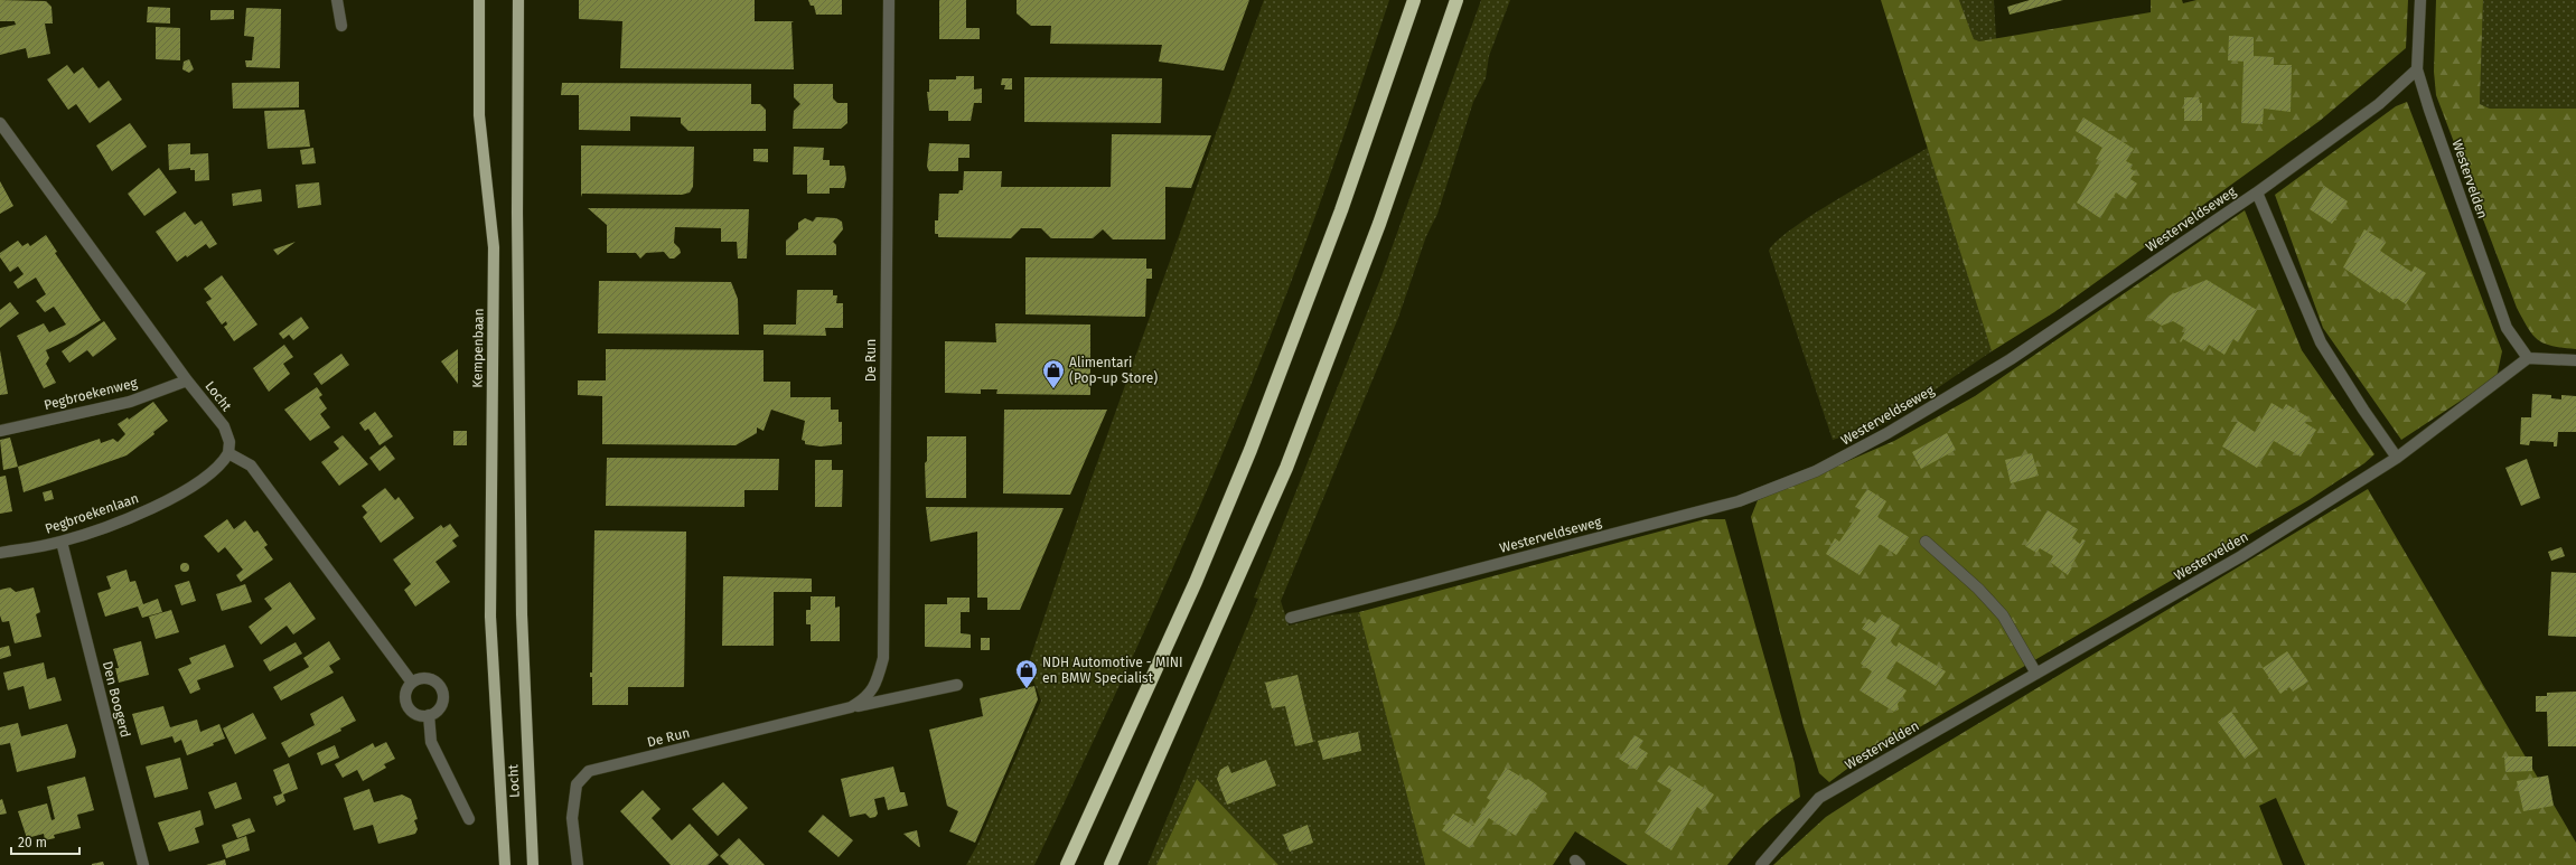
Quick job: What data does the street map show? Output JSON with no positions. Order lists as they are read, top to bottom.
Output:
{
  "streets": {
    "main road": ["Kempenbaan", "Locht"],
    "street": [
      "Westervelden",
      "Westerveldseweg",
      "De Run",
      "Pegbroekenweg",
      "Pegbroekenlaan",
      "Den Boogerd"
    ]
  },
  "crossings": [
    ["Westervelden", "Westerveldseweg"],
    ["Kempenbaan", "Locht"],
    ["Pegbroekenweg", "Locht"],
    ["Locht", "Pegbroekenlaan"],
    ["Pegbroekenlaan", "Den Boogerd"]
  ],
  "places": {
    "shop": ["Alimentari (Pop-up Store)", "NDH Automotive - MINI en BMW Specialist"]
  },
  "scale_bar": "20 m"
}
